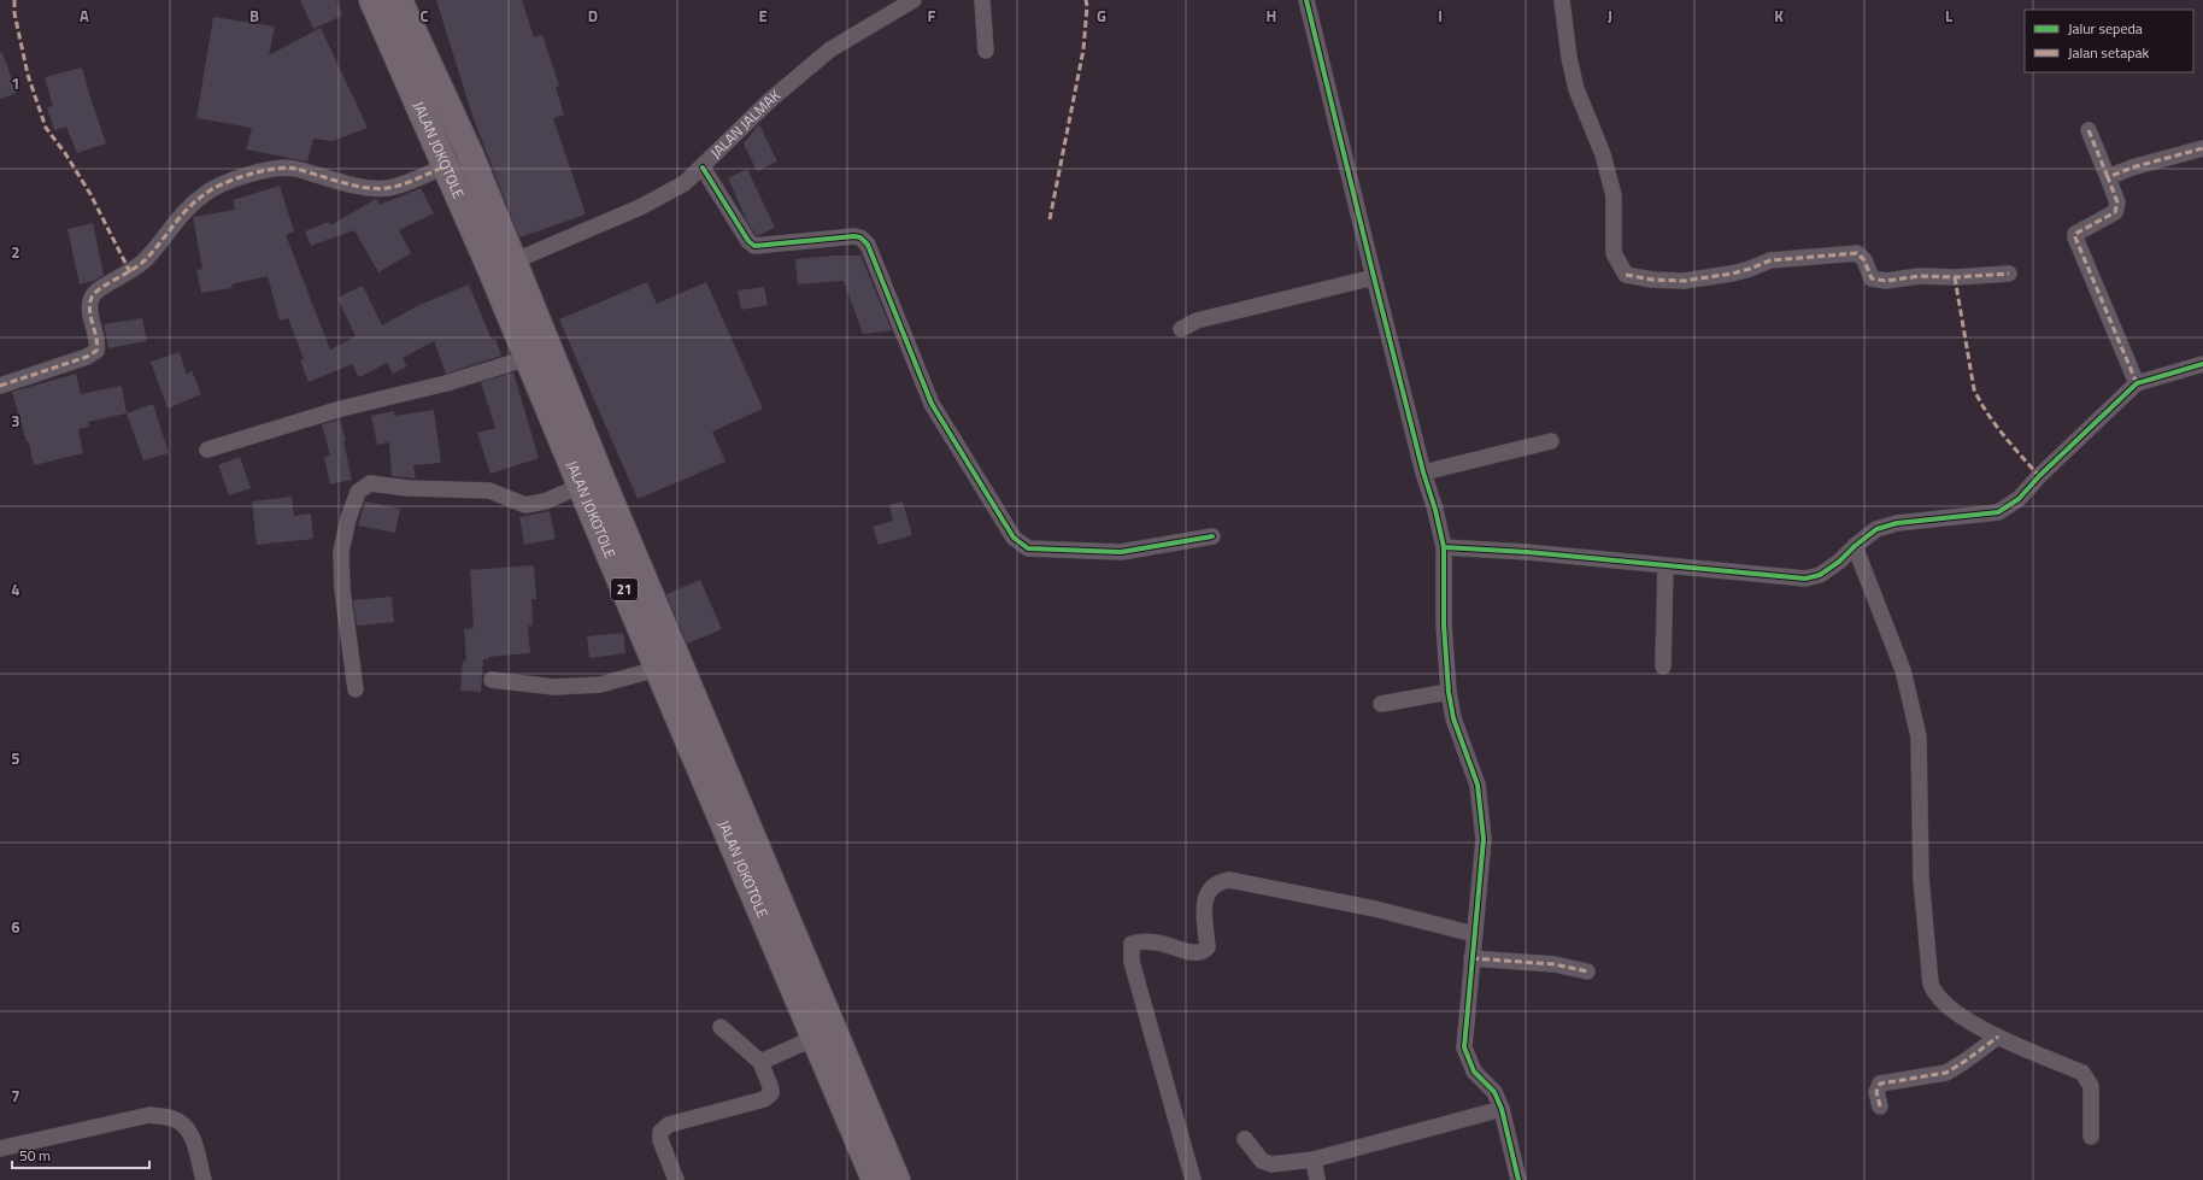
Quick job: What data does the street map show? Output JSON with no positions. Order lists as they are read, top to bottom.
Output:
{
  "streets": {
    "highway": ["JALAN JOKOTOLE", "21"],
    "street": ["JALAN JALMAK"]
  },
  "crossings": [
    ["JALAN JALMAK", "JALAN JOKOTOLE"]
  ],
  "legend": ["Jalur sepeda", "Jalan setapak"],
  "scale_bar": "50 m",
  "grid": {
    "columns": [
      "A",
      "B",
      "C",
      "D",
      "E",
      "F",
      "G",
      "H",
      "I",
      "J",
      "K",
      "L"
    ],
    "rows": [
      "1",
      "2",
      "3",
      "4",
      "5",
      "6",
      "7"
    ]
  }
}
